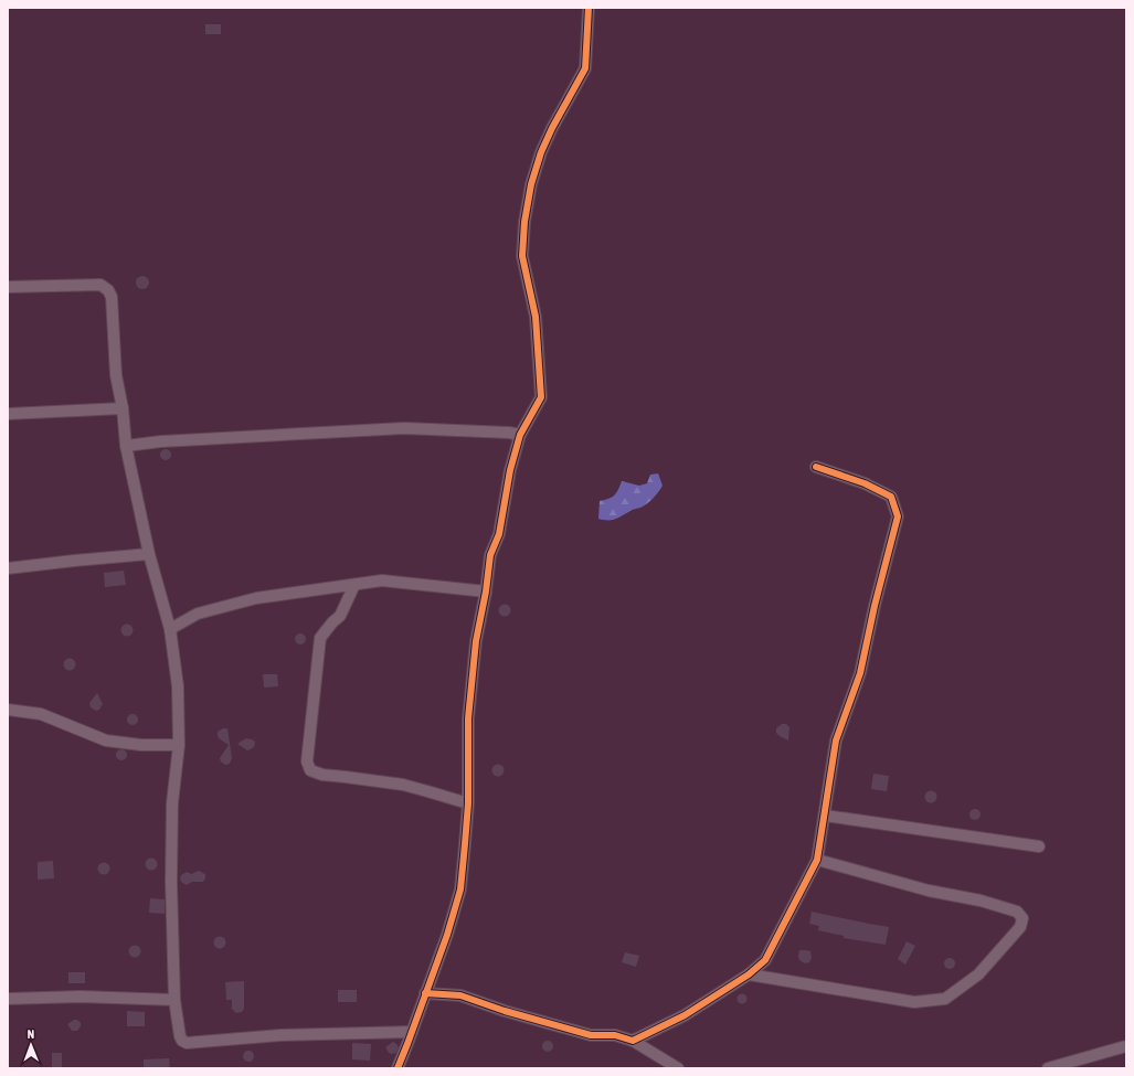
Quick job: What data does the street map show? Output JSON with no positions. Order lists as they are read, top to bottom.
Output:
{
  "north": "top"
}
